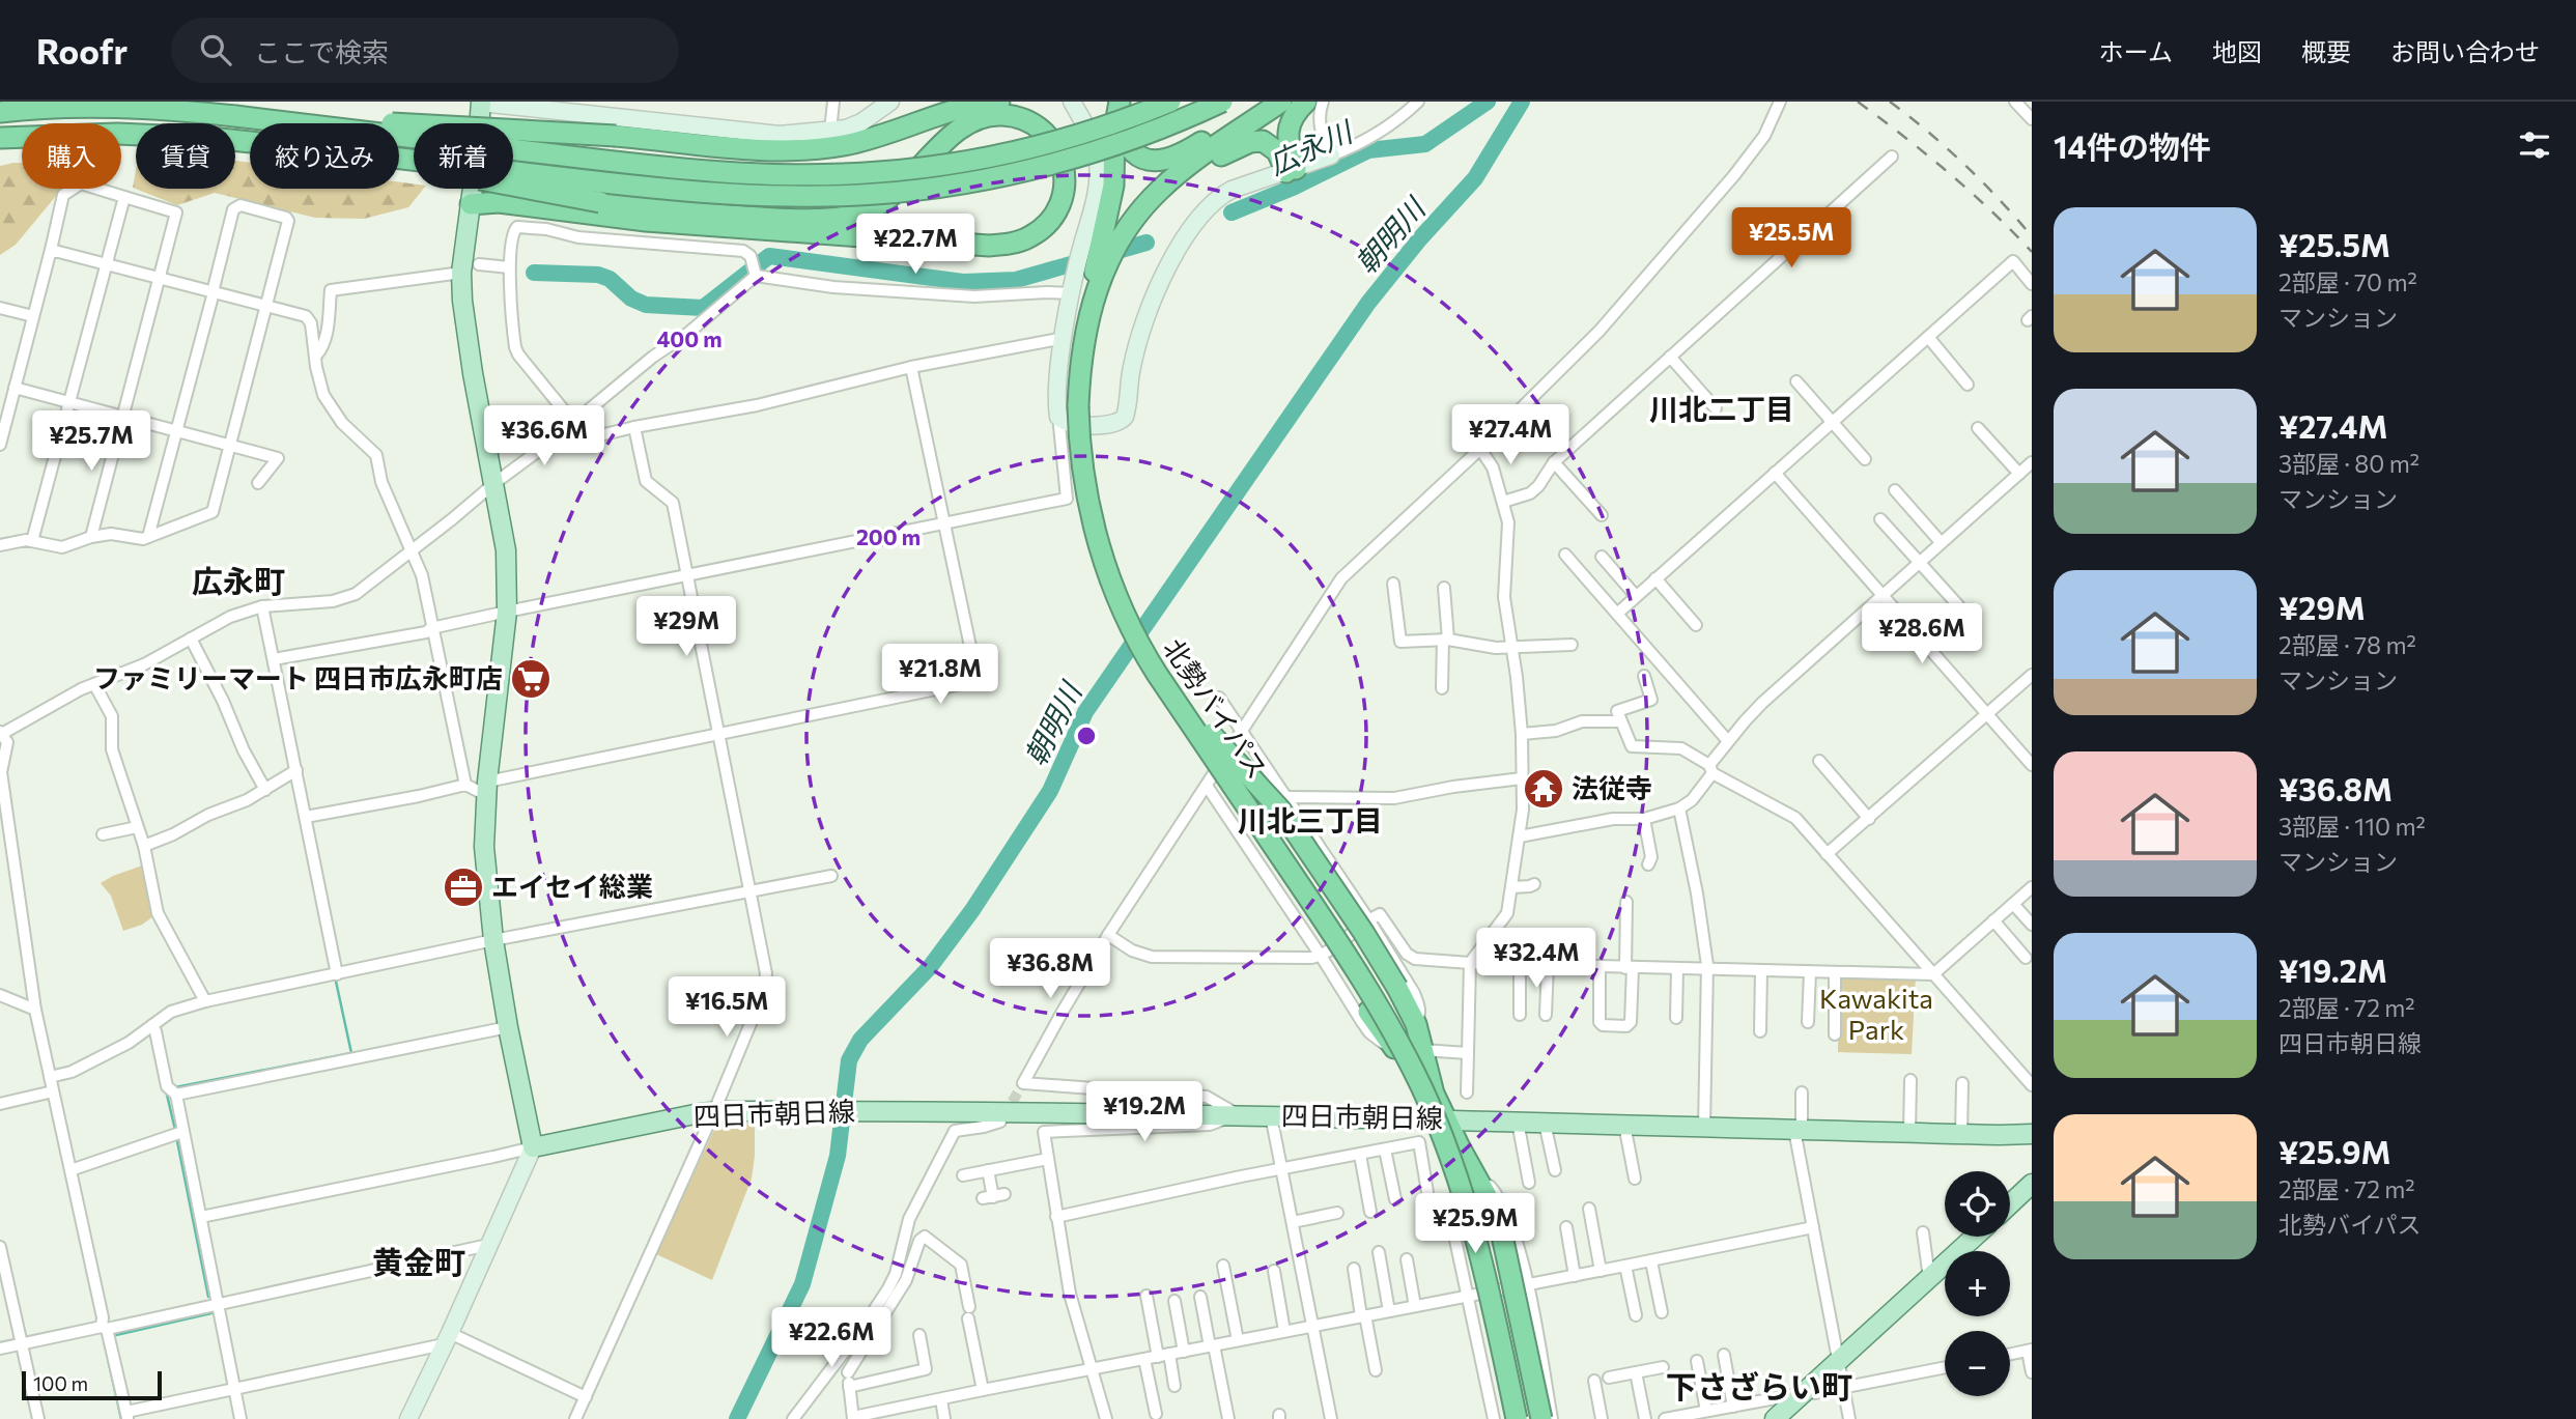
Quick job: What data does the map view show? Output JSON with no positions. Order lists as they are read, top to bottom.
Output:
{
  "streets": {
    "highway": ["北勢バイパス"],
    "main road": ["四日市朝日線"]
  },
  "districts": [
    "川北二丁目",
    "広永町",
    "川北三丁目",
    "黄金町",
    "下さざらい町"
  ],
  "water": ["広永川", "朝明川"],
  "parks": ["Kawakita Park"],
  "places": {
    "supermarket": ["ファミリーマート 四日市広永町店"],
    "temple": ["法従寺"],
    "office": ["エイセイ総業"]
  },
  "scale_bar": "100 m",
  "page": {
    "header": "Roofr",
    "search": "ここで検索",
    "nav": [
      "ホーム",
      "地図",
      "概要",
      "お問い合わせ"
    ],
    "heading": "14件の物件",
    "chip": [
      "購入",
      "賃貸",
      "絞り込み",
      "新着"
    ],
    "list": [
      {
        "name": "¥25.5M",
        "note": "2部屋 · 70 m² · マンション"
      },
      {
        "name": "¥27.4M",
        "note": "3部屋 · 80 m² · マンション"
      },
      {
        "name": "¥29M",
        "note": "2部屋 · 78 m² · マンション"
      },
      {
        "name": "¥36.8M",
        "note": "3部屋 · 110 m² · マンション"
      },
      {
        "name": "¥19.2M",
        "note": "2部屋 · 72 m² · 四日市朝日線"
      },
      {
        "name": "¥25.9M",
        "note": "2部屋 · 72 m² · 北勢バイパス"
      }
    ],
    "price": [
      "¥25.5M",
      "¥22.7M",
      "¥27.4M",
      "¥36.6M",
      "¥25.7M",
      "¥29M",
      "¥28.6M",
      "¥21.8M",
      "¥32.4M",
      "¥36.8M",
      "¥16.5M",
      "¥19.2M",
      "¥25.9M",
      "¥22.6M"
    ],
    "map_buttons": ["+", "−"],
    "scale": "100 m"
  },
  "rings": ["400 m", "200 m"]
}
